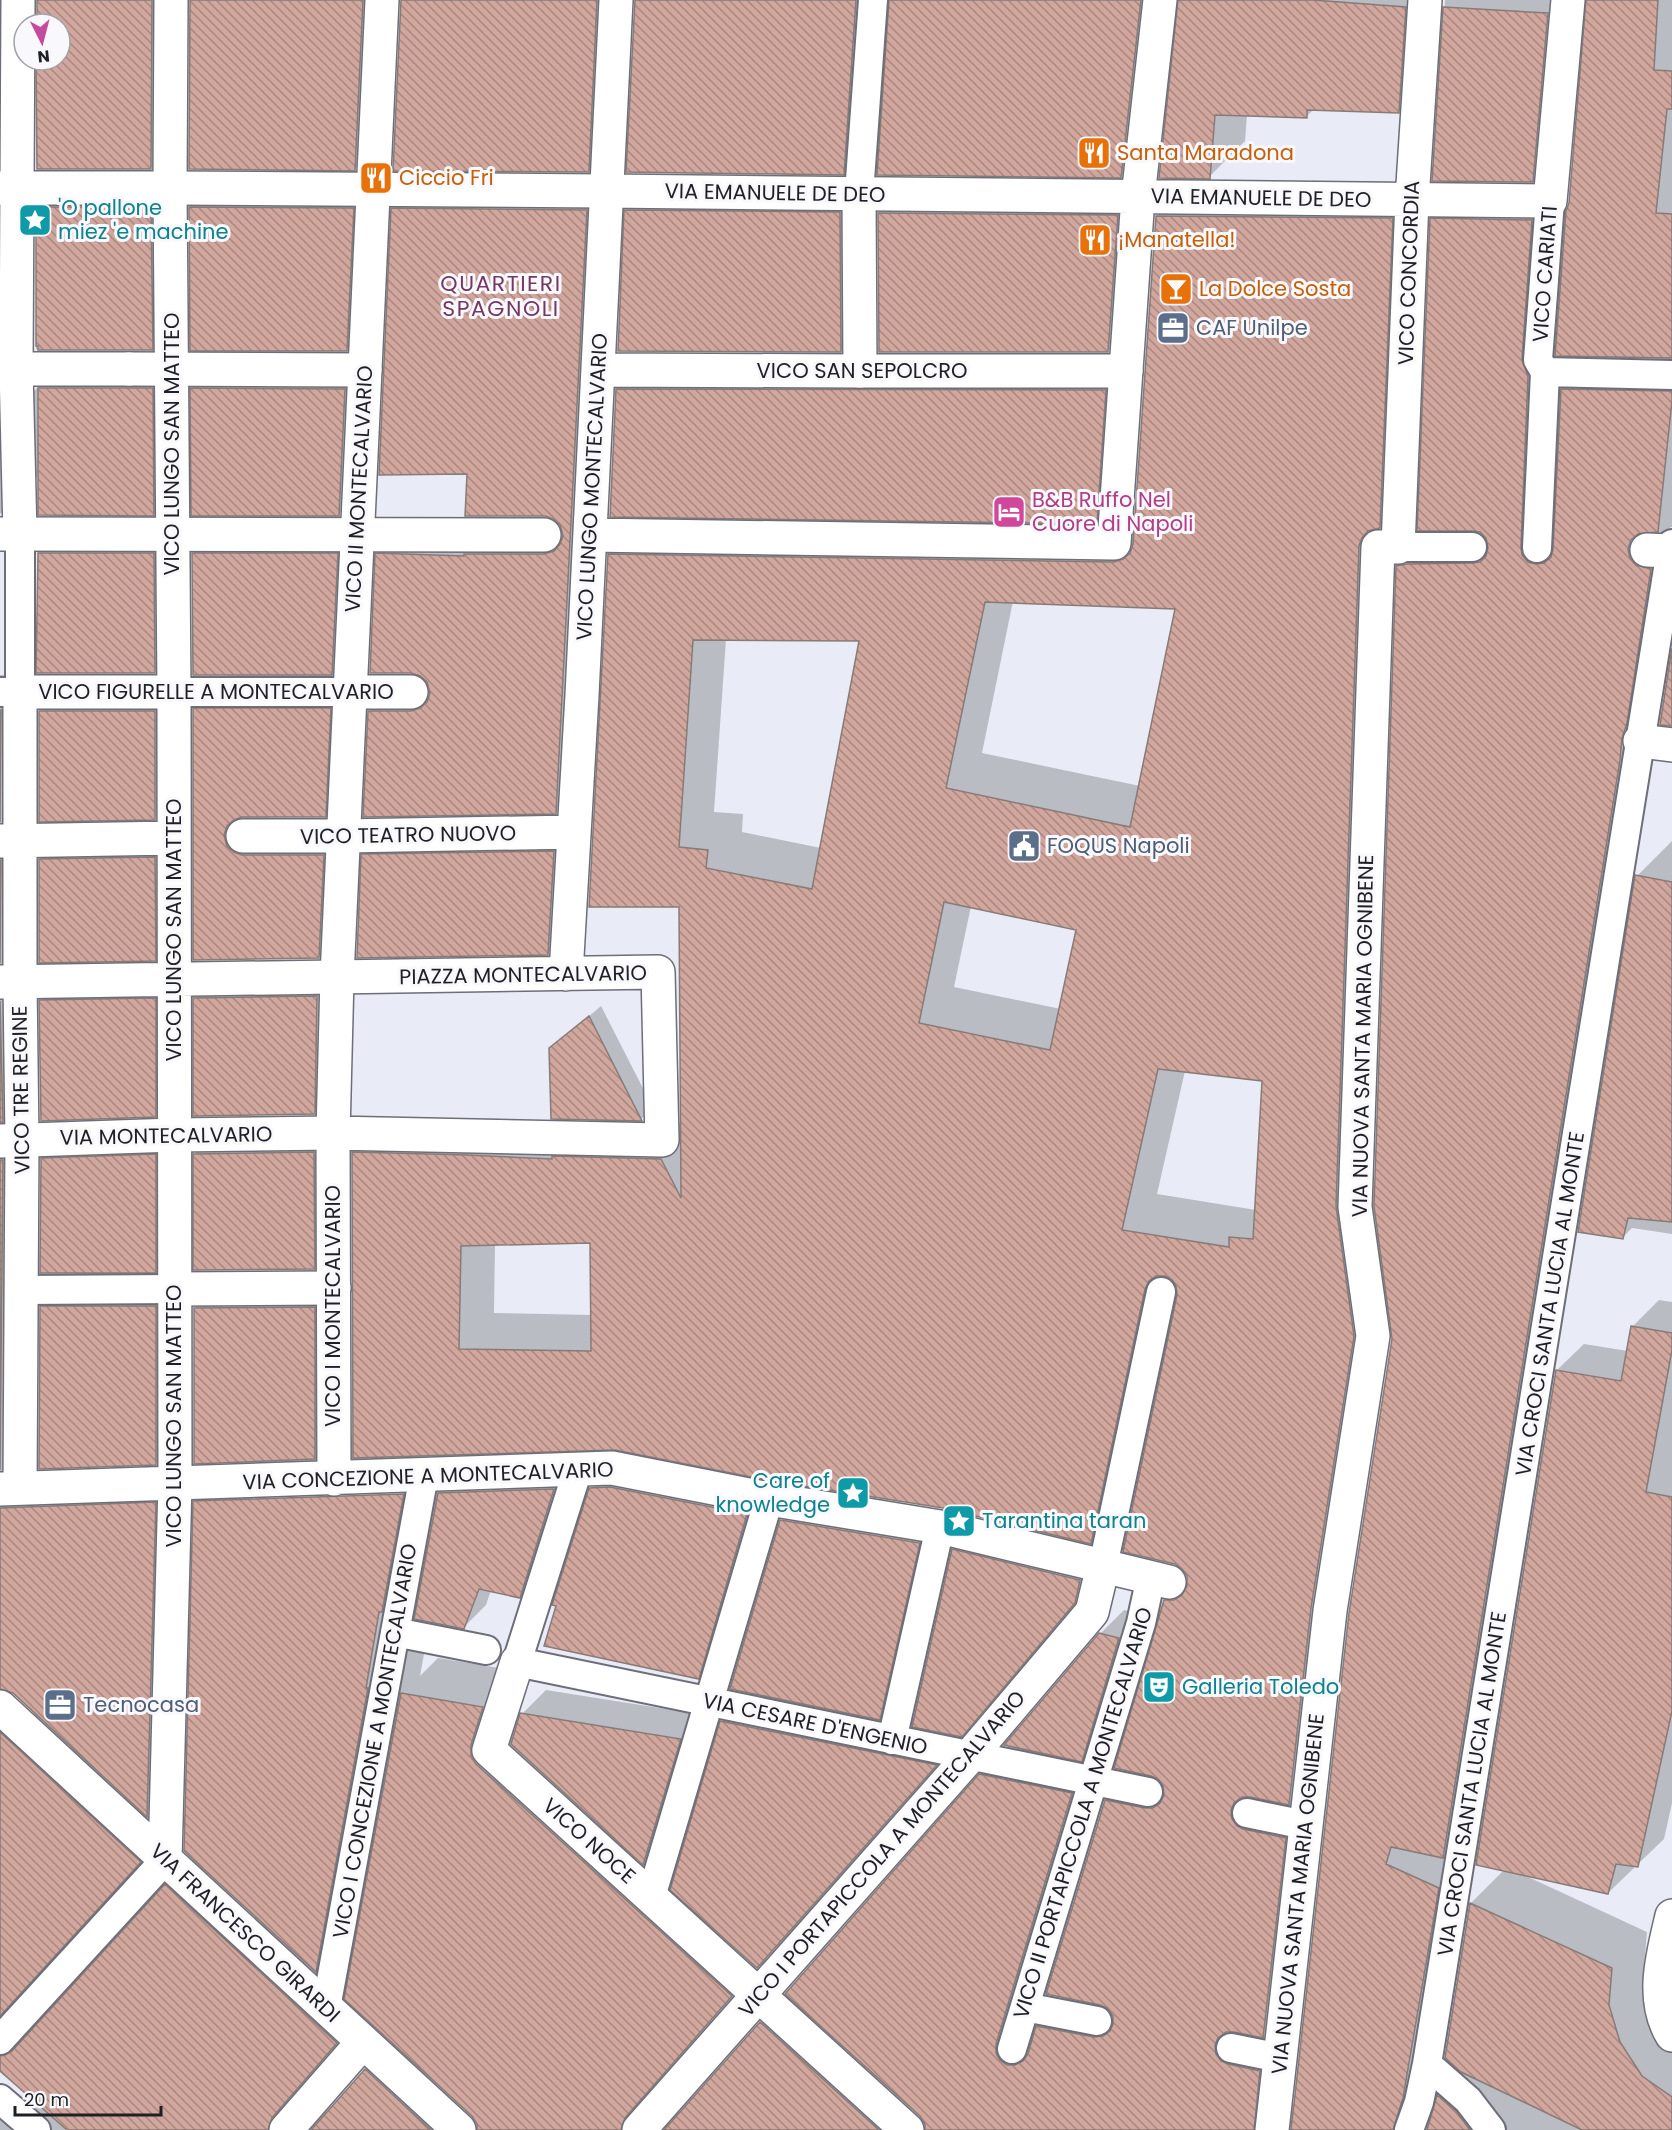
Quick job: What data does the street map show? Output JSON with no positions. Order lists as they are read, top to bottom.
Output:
{
  "streets": {
    "street": [
      "VIA EMANUELE DE DEO",
      "VICO CONCORDIA",
      "VICO CARIATI",
      "VICO SAN SEPOLCRO",
      "VICO LUNGO SAN MATTEO",
      "VICO LUNGO MONTECALVARIO",
      "VICO II MONTECALVARIO",
      "VICO FIGURELLE A MONTECALVARIO",
      "VICO TEATRO NUOVO",
      "PIAZZA MONTECALVARIO",
      "VIA NUOVA SANTA MARIA OGNIBENE",
      "VICO TRE REGINE",
      "VIA MONTECALVARIO",
      "VICO I MONTECALVARIO",
      "VIA CONCEZIONE A MONTECALVARIO",
      "VICO NOCE",
      "VICO I PORTAPICCOLA A MONTECALVARIO",
      "VIA FRANCESCO GIRARDI"
    ],
    "lane": [
      "VIA CROCI SANTA LUCIA AL MONTE",
      "VIA CESARE D'ENGENIO",
      "VICO I CONCEZIONE A MONTECALVARIO",
      "VICO II PORTAPICCOLA A MONTECALVARIO"
    ]
  },
  "crossings": [
    ["VIA EMANUELE DE DEO", "VICO CONCORDIA"],
    ["VIA EMANUELE DE DEO", "VICO CARIATI"],
    ["VIA EMANUELE DE DEO", "VICO LUNGO SAN MATTEO"],
    ["VIA EMANUELE DE DEO", "VICO LUNGO MONTECALVARIO"],
    ["VIA EMANUELE DE DEO", "VICO II MONTECALVARIO"],
    ["VICO CONCORDIA", "VIA NUOVA SANTA MARIA OGNIBENE"],
    ["VICO SAN SEPOLCRO", "VICO LUNGO MONTECALVARIO"],
    ["VICO LUNGO SAN MATTEO", "VICO FIGURELLE A MONTECALVARIO"],
    ["VICO LUNGO SAN MATTEO", "PIAZZA MONTECALVARIO"],
    ["VICO LUNGO SAN MATTEO", "VIA MONTECALVARIO"],
    ["VICO LUNGO SAN MATTEO", "VIA CONCEZIONE A MONTECALVARIO"],
    ["VICO LUNGO SAN MATTEO", "VIA FRANCESCO GIRARDI"],
    ["VICO LUNGO MONTECALVARIO", "VICO TEATRO NUOVO"],
    ["VICO LUNGO MONTECALVARIO", "PIAZZA MONTECALVARIO"],
    ["VICO II MONTECALVARIO", "VICO FIGURELLE A MONTECALVARIO"],
    ["VICO II MONTECALVARIO", "VICO TEATRO NUOVO"],
    ["VICO II MONTECALVARIO", "PIAZZA MONTECALVARIO"],
    ["VICO FIGURELLE A MONTECALVARIO", "VICO TRE REGINE"],
    ["PIAZZA MONTECALVARIO", "VICO TRE REGINE"],
    ["PIAZZA MONTECALVARIO", "VIA MONTECALVARIO"],
    ["PIAZZA MONTECALVARIO", "VICO I MONTECALVARIO"],
    ["VICO TRE REGINE", "VIA MONTECALVARIO"],
    ["VICO TRE REGINE", "VIA CONCEZIONE A MONTECALVARIO"],
    ["VIA MONTECALVARIO", "VICO I MONTECALVARIO"],
    ["VICO I MONTECALVARIO", "VIA CONCEZIONE A MONTECALVARIO"],
    ["VIA CONCEZIONE A MONTECALVARIO", "VICO I CONCEZIONE A MONTECALVARIO"],
    ["VIA CONCEZIONE A MONTECALVARIO", "VICO II PORTAPICCOLA A MONTECALVARIO"],
    ["VIA CONCEZIONE A MONTECALVARIO", "VICO NOCE"],
    ["VIA CONCEZIONE A MONTECALVARIO", "VICO I PORTAPICCOLA A MONTECALVARIO"],
    ["VIA CESARE D'ENGENIO", "VICO II PORTAPICCOLA A MONTECALVARIO"],
    ["VIA CESARE D'ENGENIO", "VICO NOCE"],
    ["VIA CESARE D'ENGENIO", "VICO I PORTAPICCOLA A MONTECALVARIO"],
    ["VICO I CONCEZIONE A MONTECALVARIO", "VIA FRANCESCO GIRARDI"],
    ["VICO NOCE", "VICO I PORTAPICCOLA A MONTECALVARIO"]
  ],
  "districts": ["QUARTIERI SPAGNOLI"],
  "places": {
    "restaurant": ["Santa Maradona", "Ciccio Fri", "¡Manatella!"],
    "place": ["'O pallone miez 'e machine", "Care of knowledge", "Tarantina taran"],
    "bar": ["La Dolce Sosta"],
    "office": ["CAF Unilpe", "Tecnocasa"],
    "hotel": ["B&B Ruffo Nel Cuore di Napoli"],
    "public building": ["FOQUS Napoli"],
    "theatre": ["Galleria Toledo"]
  },
  "scale_bar": "20 m",
  "north": "bottom"
}
